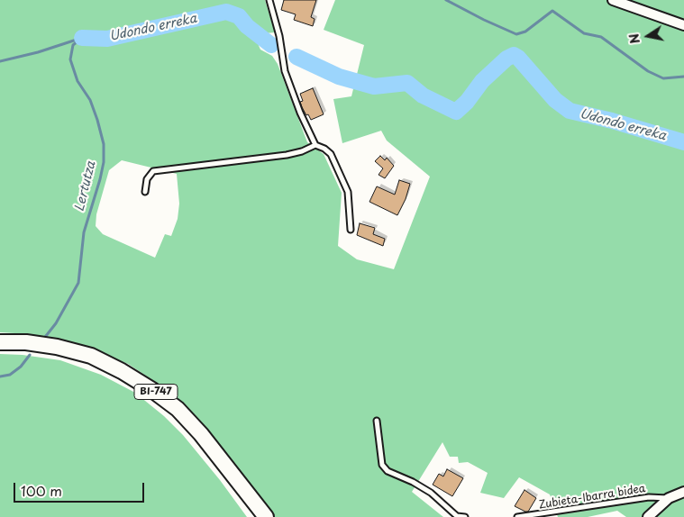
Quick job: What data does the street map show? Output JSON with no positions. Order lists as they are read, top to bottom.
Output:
{
  "streets": {
    "main road": ["BI-747"],
    "lane": ["Zubieta-Ibarra bidea"]
  },
  "water": ["Udondo erreka", "Lertutza"],
  "scale_bar": "100 m",
  "north": "left"
}
